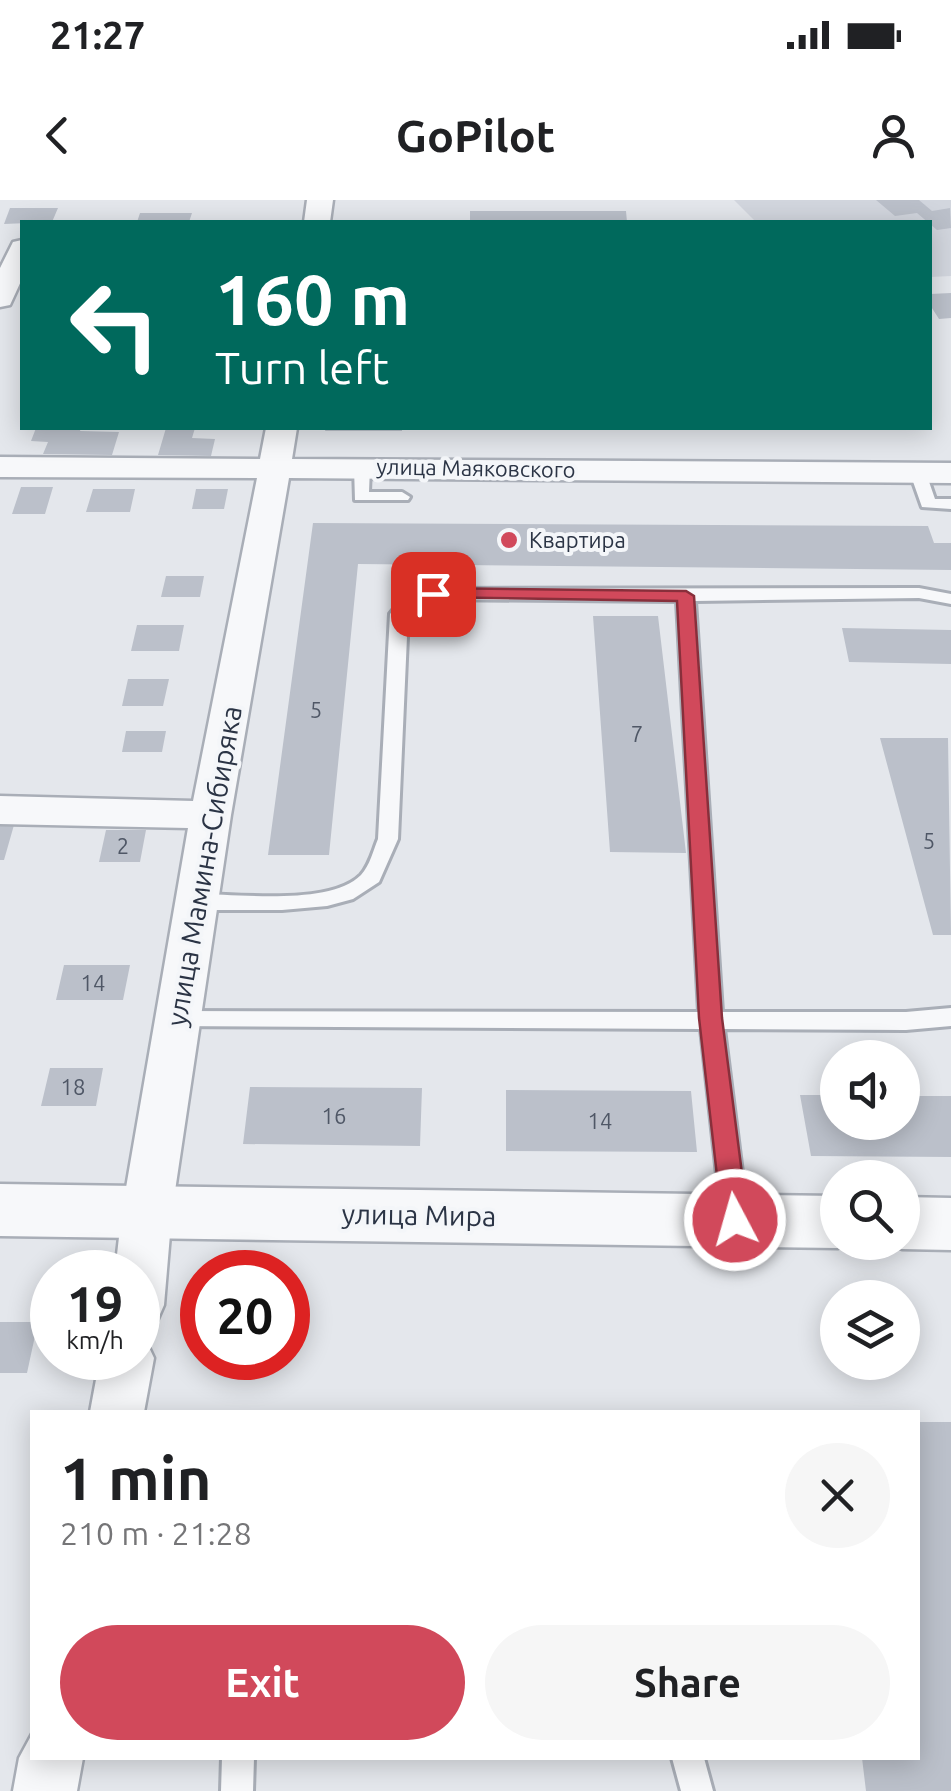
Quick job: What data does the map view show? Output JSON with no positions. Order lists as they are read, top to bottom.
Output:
{
  "streets": {
    "street": ["улица Маяковского", "улица Мамина-Сибиряка", "улица Мира"]
  },
  "crossings": [
    ["улица Маяковского", "улица Мамина-Сибиряка"],
    ["улица Мамина-Сибиряка", "улица Мира"]
  ],
  "places": ["Квартира"],
  "house_numbers": [
    "5",
    "7",
    "5",
    "2",
    "14",
    "18",
    "16",
    "14"
  ],
  "page": {
    "status": "21:27",
    "header": "GoPilot",
    "turn": ["160 m", "Turn left"],
    "speed": "19 km/h",
    "limit": "20",
    "heading": ["1 min", "210 m · 21:28"],
    "buttons": ["Exit", "Share"]
  }
}
